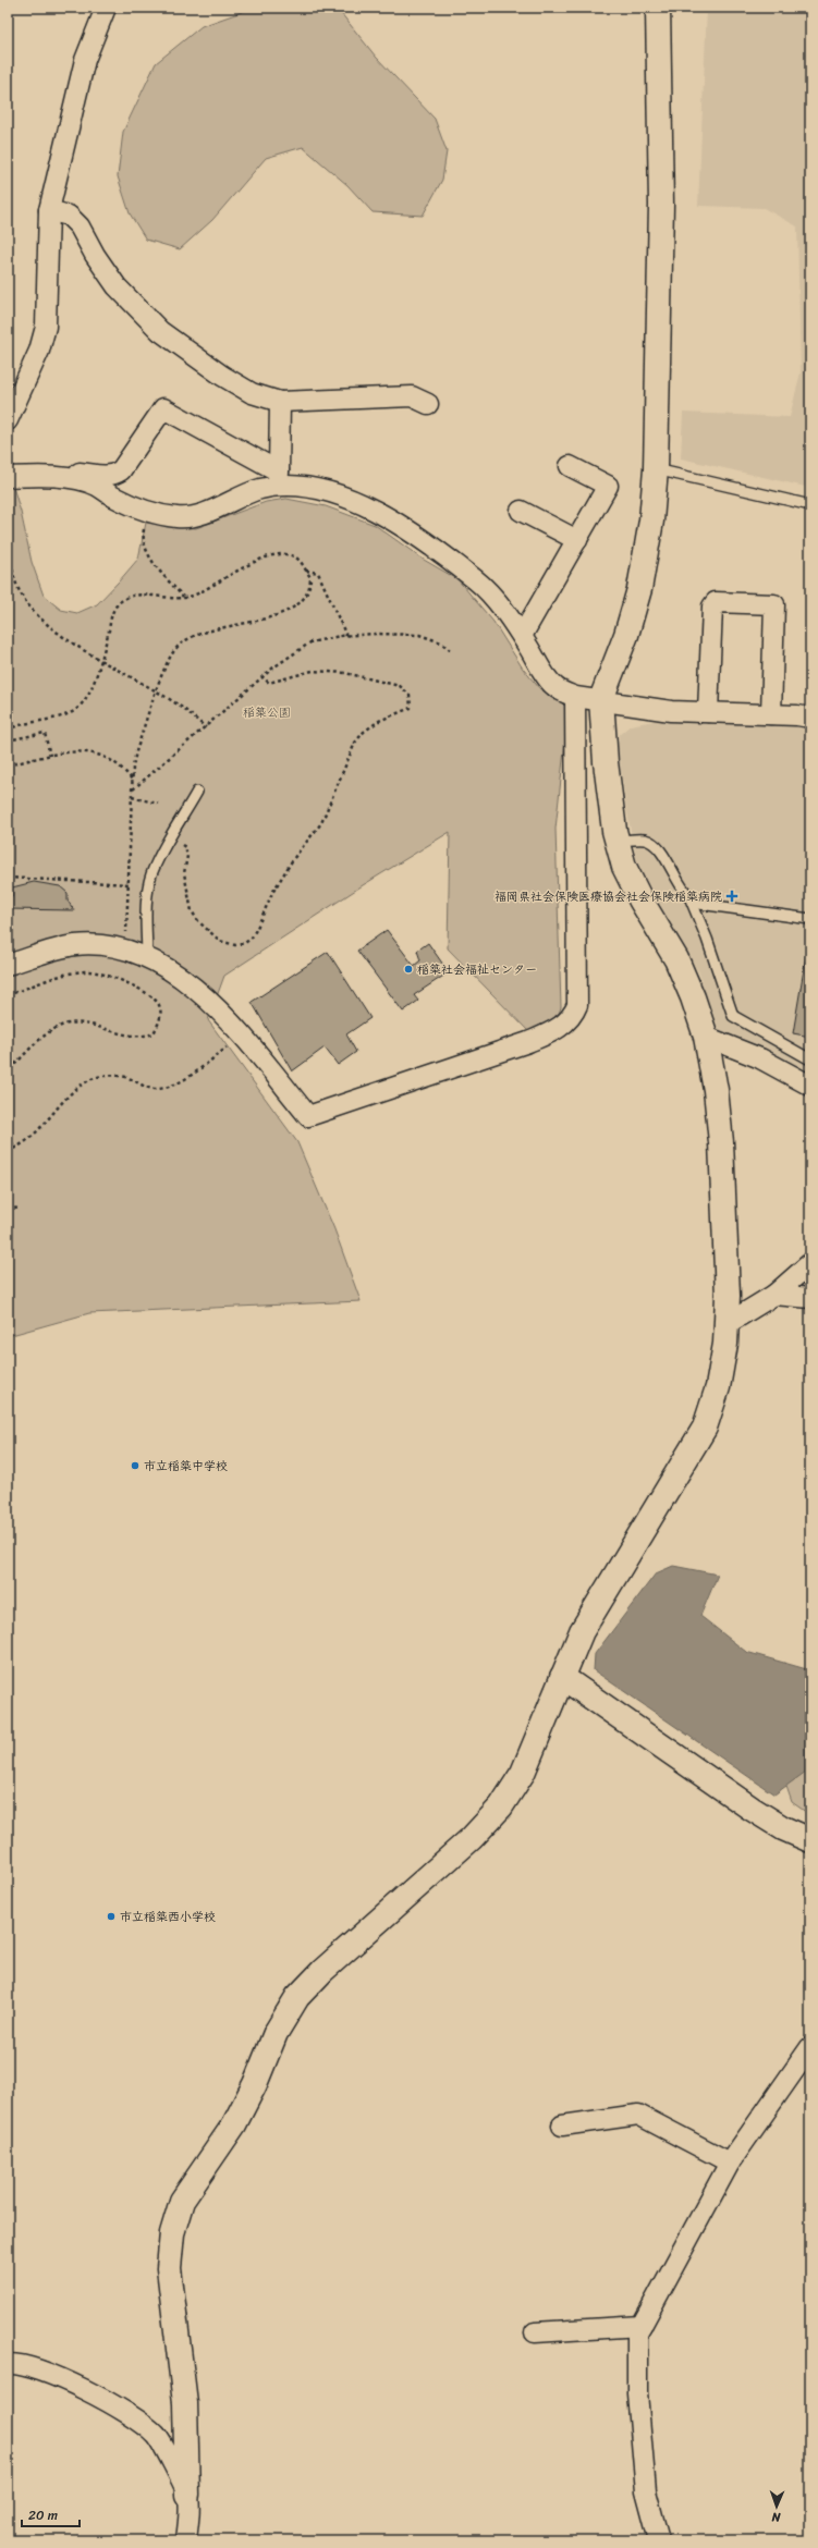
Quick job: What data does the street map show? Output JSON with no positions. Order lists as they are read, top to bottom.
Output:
{
  "parks": ["稲築公園"],
  "places": {
    "health": ["福岡県社会保険医療協会社会保険稲築病院"],
    "other": ["稲築社会福祉センター", "市立稲築中学校", "市立稲築西小学校"]
  },
  "scale_bar": "20 m",
  "north": "bottom"
}
